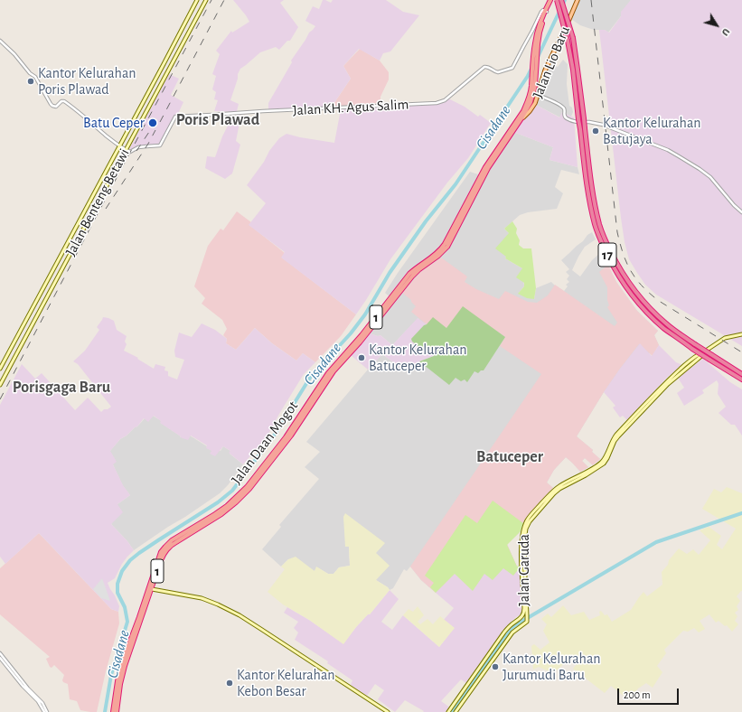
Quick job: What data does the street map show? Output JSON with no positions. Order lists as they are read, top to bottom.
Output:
{
  "streets": {
    "highway": ["17", "1", "Jalan Daan Mogot"],
    "main road": ["Jalan Lio Baru", "Jalan Benteng Betawi", "Jalan Garuda"],
    "street": ["Jalan KH. Agus Salim"]
  },
  "crossings": [
    ["Jalan Lio Baru", "Jalan Daan Mogot"],
    ["Jalan KH. Agus Salim", "Jalan Benteng Betawi"],
    ["Jalan KH. Agus Salim", "Jalan Daan Mogot"]
  ],
  "districts": ["Poris Plawad", "Porisgaga Baru", "Batuceper"],
  "water": ["Cisadane"],
  "places": [
    "Kantor Kelurahan Poris Plawad",
    "Batu Ceper",
    "Kantor Kelurahan Batujaya",
    "Kantor Kelurahan Batuceper",
    "Kantor Kelurahan Jurumudi Baru",
    "Kantor Kelurahan Kebon Besar"
  ],
  "scale_bar": "200 m",
  "north": "bottom right"
}
